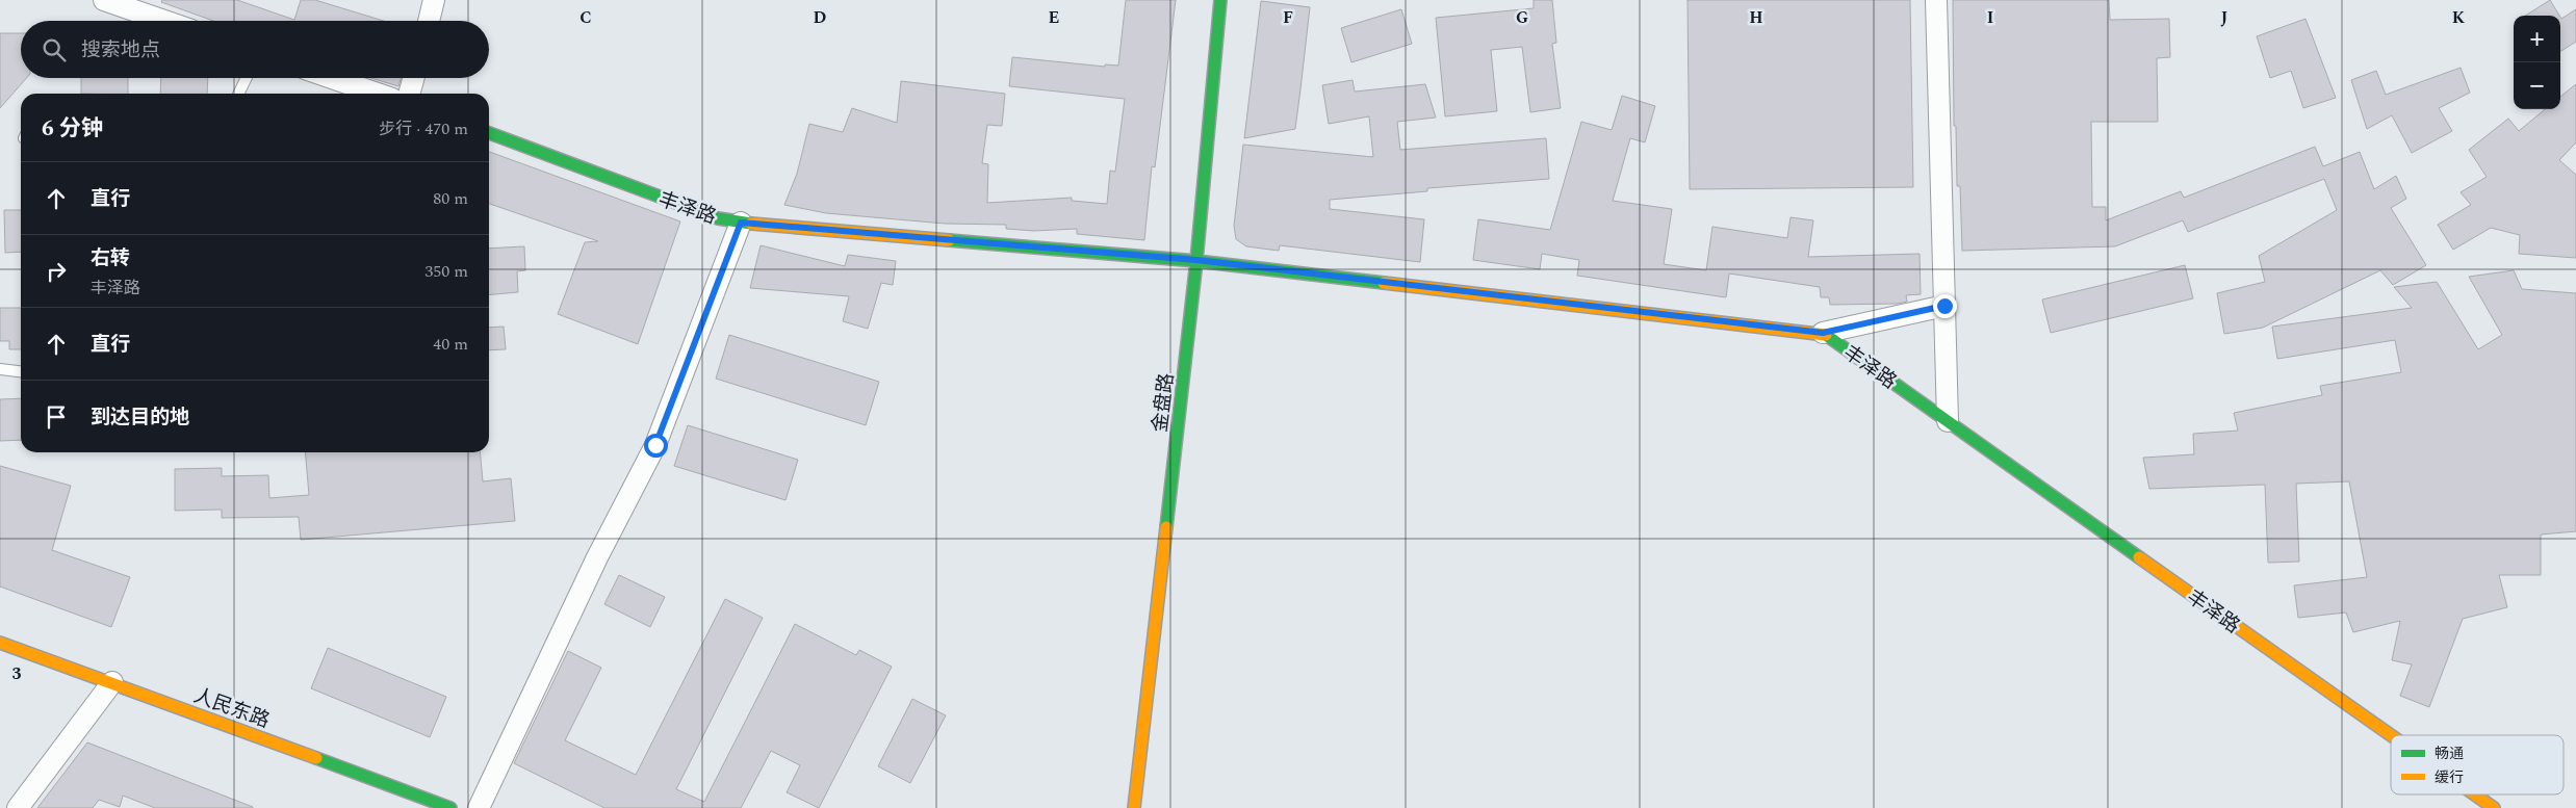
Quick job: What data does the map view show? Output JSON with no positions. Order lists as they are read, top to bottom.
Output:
{
  "streets": {
    "street": ["丰泽路", "金盘路", "人民东路"]
  },
  "crossings": [
    ["丰泽路", "金盘路"]
  ],
  "legend": ["畅通", "缓行"],
  "page": {
    "map_buttons": ["+", "−"],
    "search": "搜索地点",
    "heading": ["6 分钟", "步行 · 470 m"],
    "list": [
      ["直行", "80 m"],
      ["右转", "丰泽路", "350 m"],
      ["直行", "40 m"],
      "到达目的地"
    ]
  },
  "grid": {
    "columns": [
      "C",
      "D",
      "E",
      "F",
      "G",
      "H",
      "I",
      "J",
      "K"
    ],
    "rows": ["3"]
  }
}
